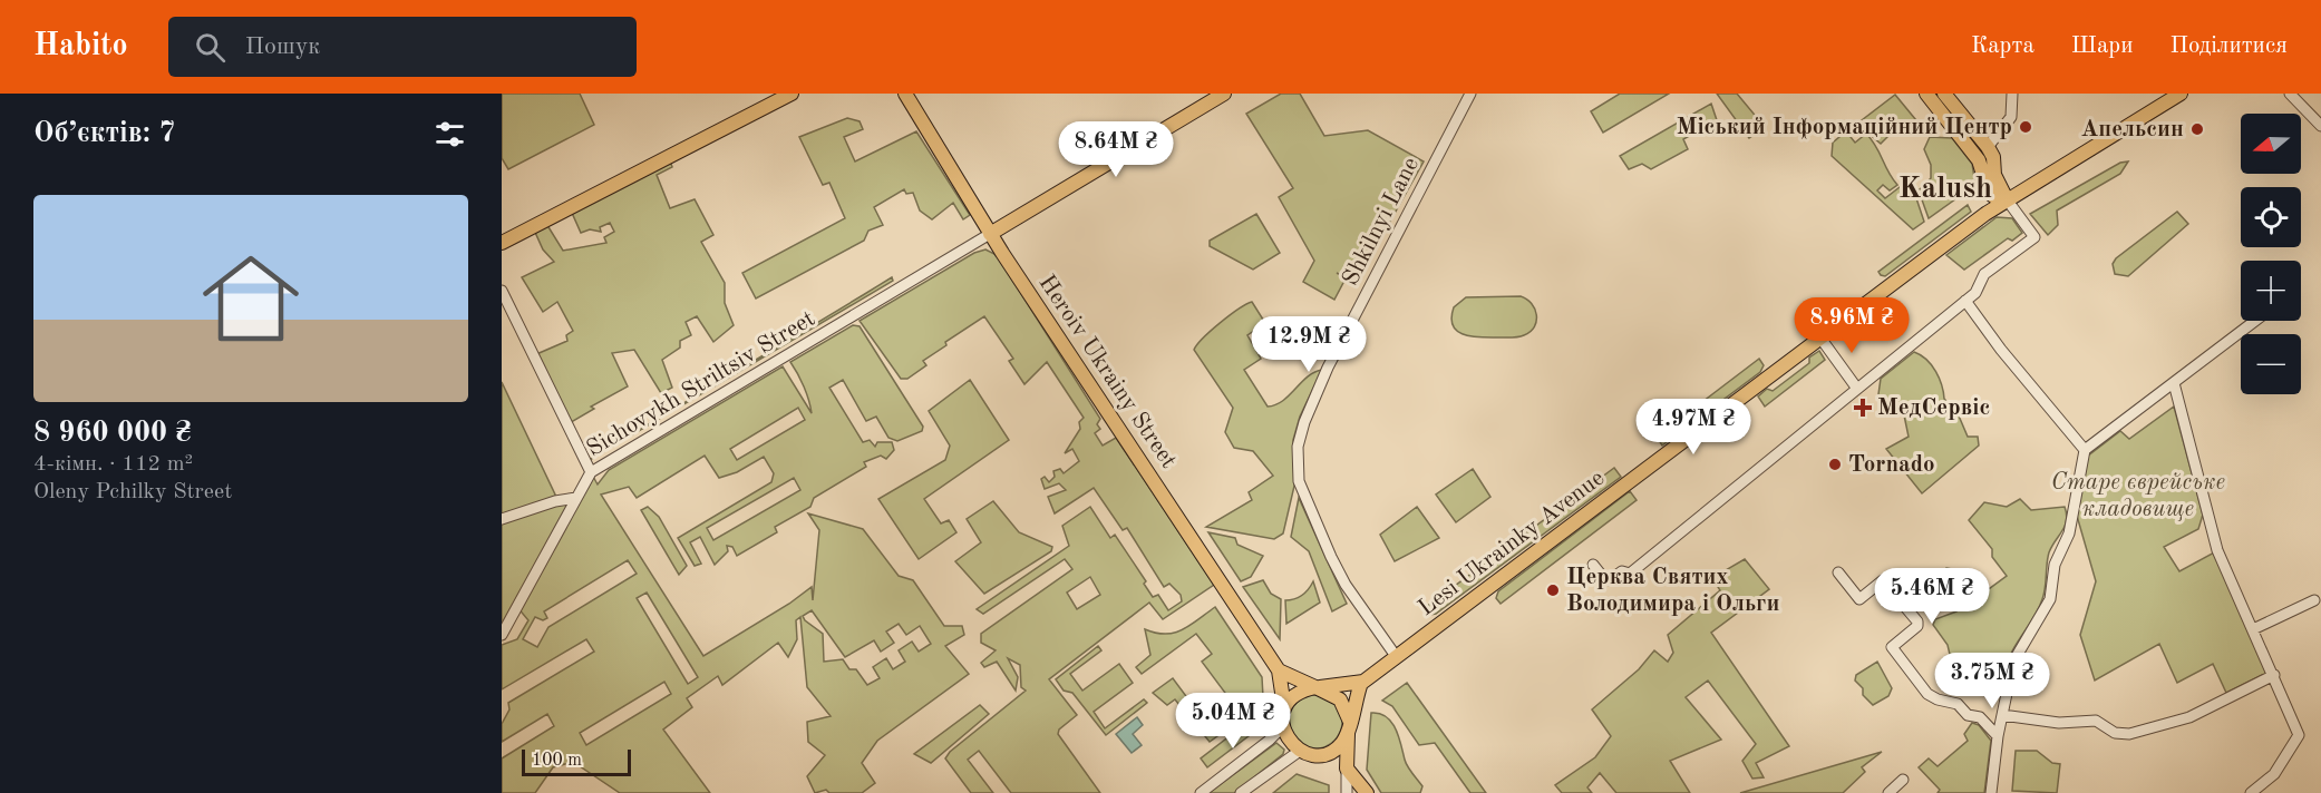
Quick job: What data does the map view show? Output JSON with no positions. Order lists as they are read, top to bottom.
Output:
{
  "streets": {
    "main road": ["Heroiv Ukrainy Street", "Lesi Ukrainky Avenue"],
    "street": ["Shkilnyi Lane", "Sichovykh Striltsiv Street"]
  },
  "crossings": [
    ["Shkilnyi Lane", "Lesi Ukrainky Avenue"],
    ["Heroiv Ukrainy Street", "Sichovykh Striltsiv Street"]
  ],
  "districts": ["Kalush"],
  "parks": ["Старе єврейське кладовище"],
  "places": {
    "other": [
      "Міський Інформаційний Центр",
      "Апельсин",
      "Tornado",
      "Церква Святих Володимира і Ольги"
    ],
    "health": ["МедСервіс"]
  },
  "scale_bar": "100 m",
  "north": "left",
  "page": {
    "header": "Habito",
    "search": "Пошук",
    "nav": ["Карта", "Шари", "Поділитися"],
    "heading": "Об’єктів: 7",
    "map_buttons": ["+", "−"],
    "price": [
      "8.64M ₴",
      "8.96M ₴",
      "12.9M ₴",
      "4.97M ₴",
      "5.46M ₴",
      "3.75M ₴",
      "5.04M ₴"
    ],
    "list": [
      {
        "name": "8 960 000 ₴",
        "note": "4-кімн. · 112 m² · Oleny Pchilky Street"
      }
    ],
    "scale": "100 m"
  }
}
